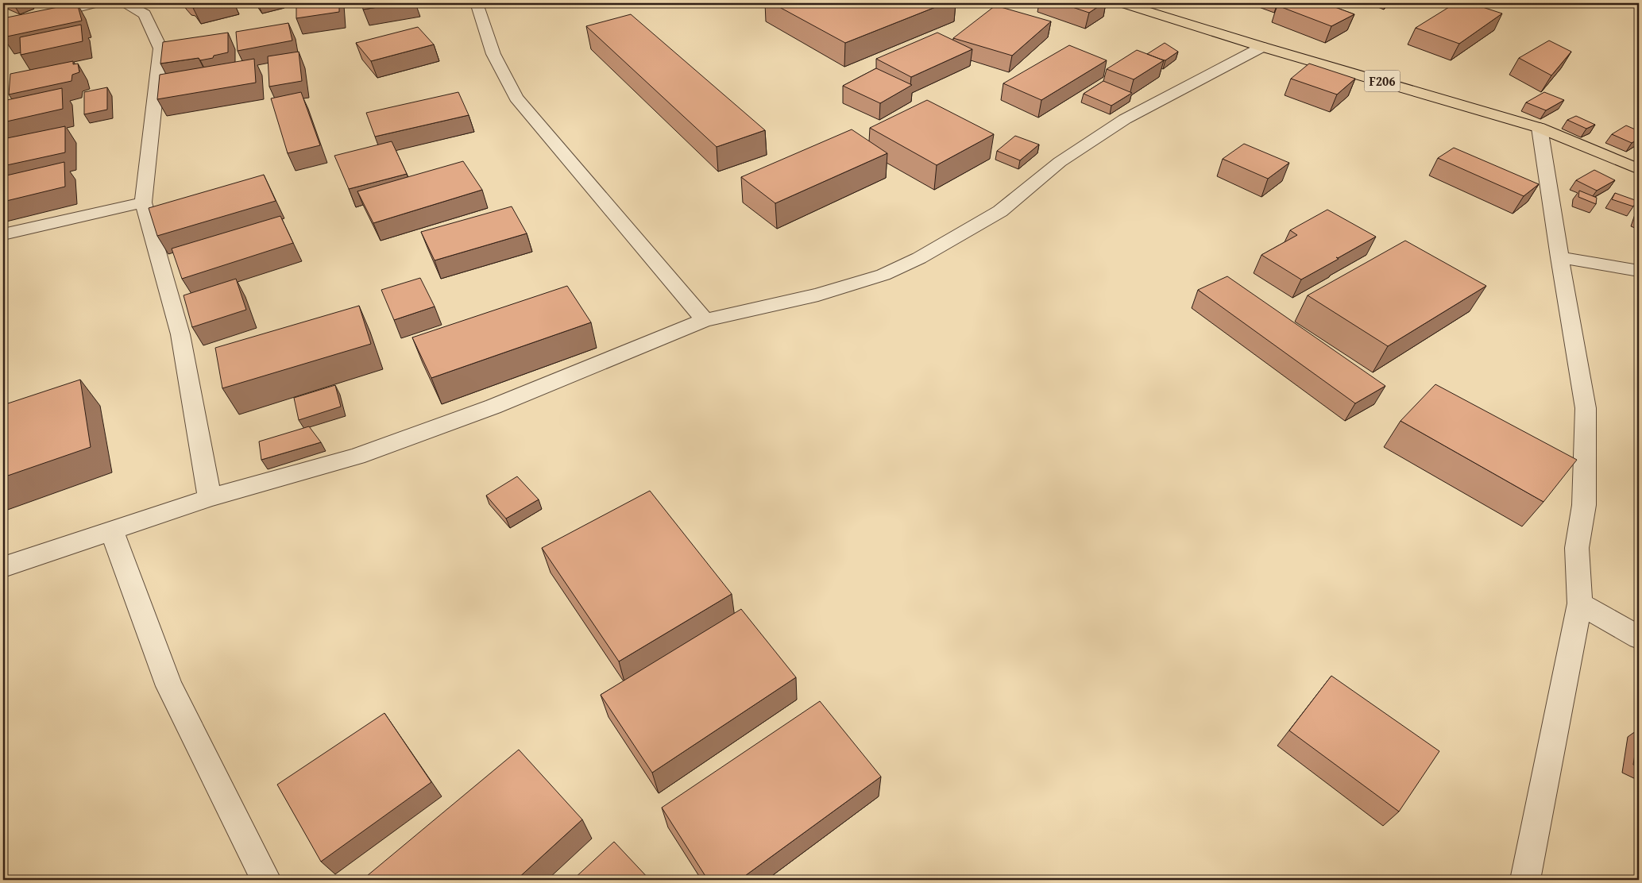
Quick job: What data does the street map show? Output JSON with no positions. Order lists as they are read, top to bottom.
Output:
{
  "streets": {
    "main road": ["F206"]
  }
}
